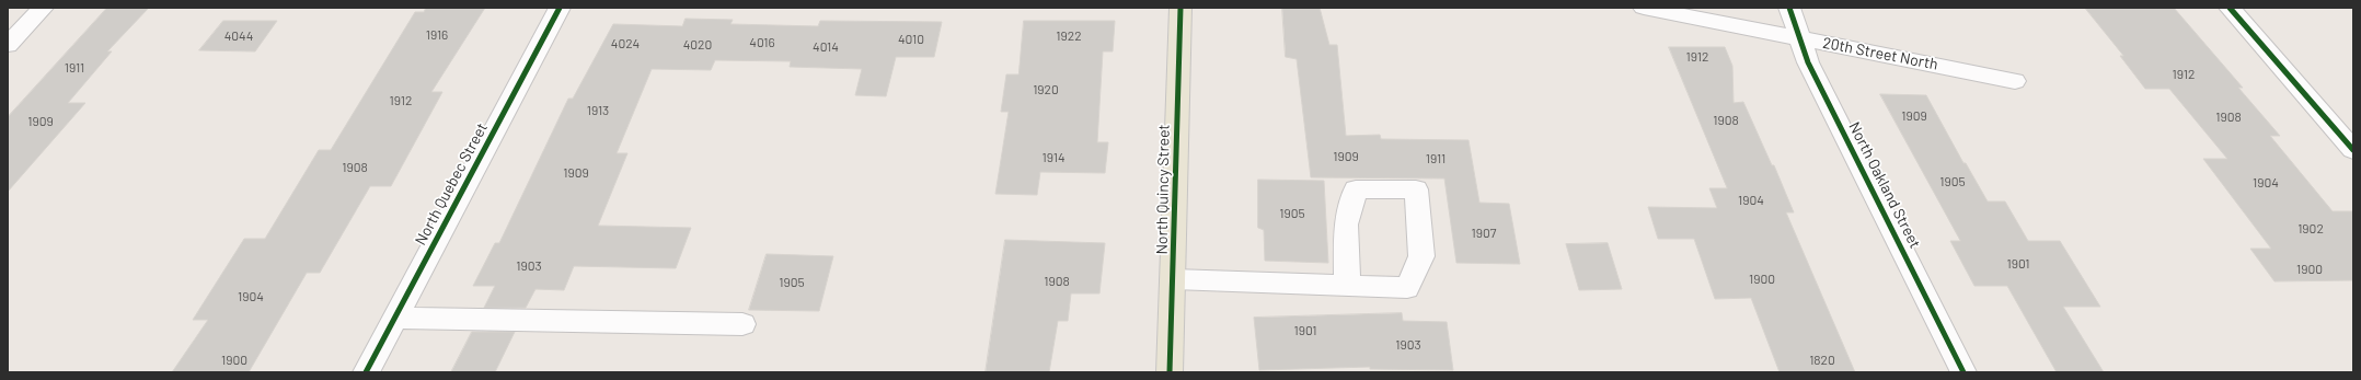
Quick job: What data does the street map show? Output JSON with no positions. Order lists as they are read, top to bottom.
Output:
{
  "streets": {
    "main road": ["North Quincy Street"],
    "street": ["20th Street North", "North Quebec Street", "North Oakland Street"]
  },
  "crossings": [
    ["20th Street North", "North Oakland Street"]
  ],
  "house_numbers": [
    "1916",
    "4044",
    "1922",
    "4010",
    "4016",
    "4024",
    "4020",
    "4014",
    "1912",
    "1911",
    "1912",
    "1920",
    "1912",
    "1913",
    "1909",
    "1908",
    "1908",
    "1909",
    "1909",
    "1914",
    "1911",
    "1908",
    "1909",
    "1905",
    "1904",
    "1904",
    "1905",
    "1902",
    "1907",
    "1901",
    "1903",
    "1900",
    "1900",
    "1908",
    "1905",
    "1904",
    "1901",
    "1903",
    "1900",
    "1820"
  ]
}
